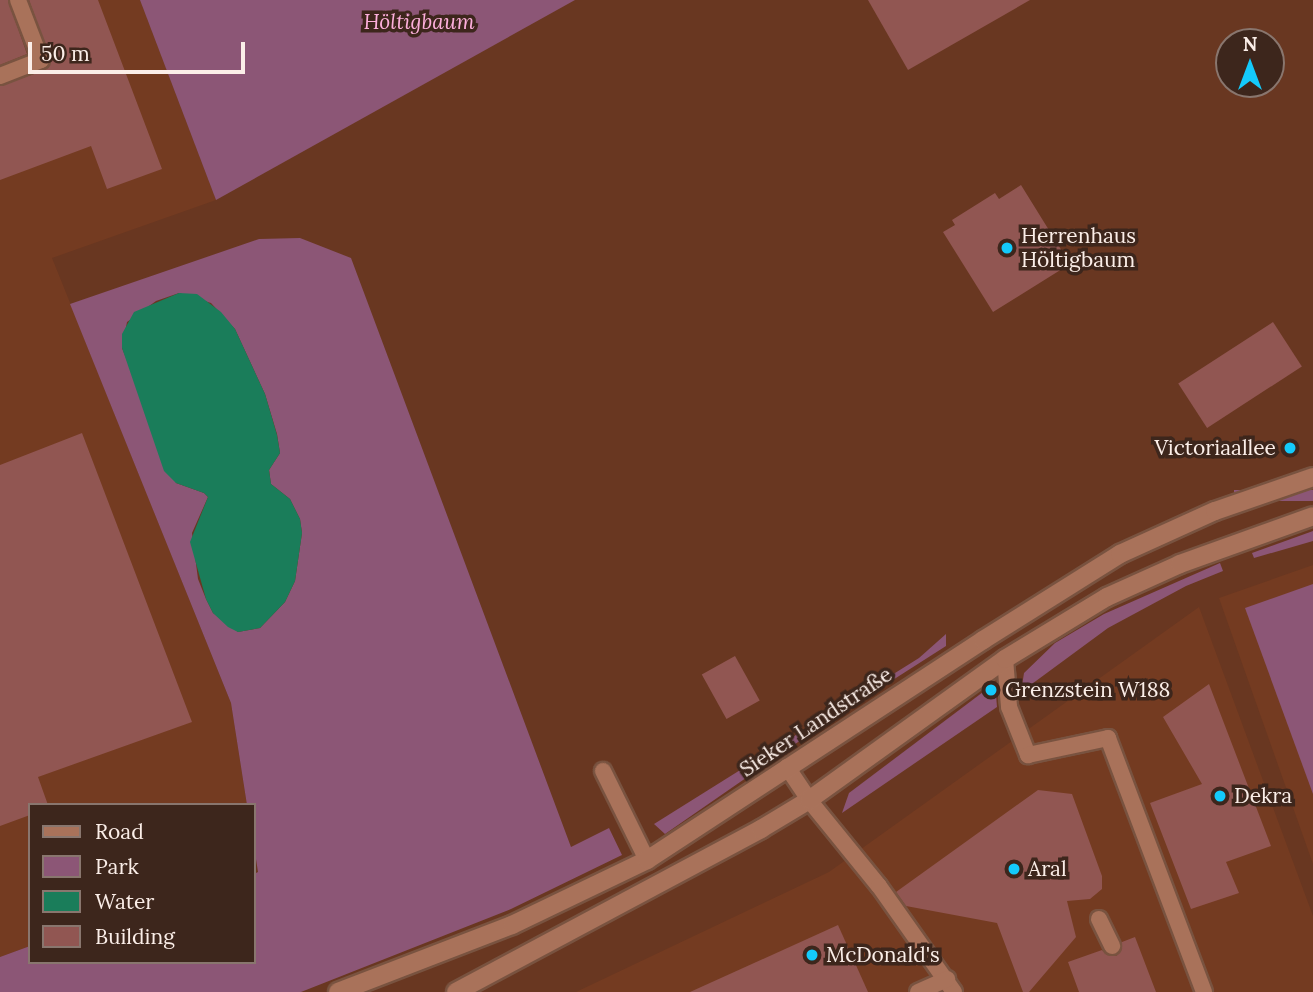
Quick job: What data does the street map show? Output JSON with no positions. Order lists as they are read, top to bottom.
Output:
{
  "streets": {
    "main road": ["Sieker Landstraße"]
  },
  "parks": ["Höltigbaum"],
  "places": [
    "Herrenhaus Höltigbaum",
    "Victoriaallee",
    "Grenzstein W188",
    "Dekra",
    "Aral",
    "McDonald's"
  ],
  "legend": [
    "Road",
    "Park",
    "Water",
    "Building"
  ],
  "scale_bar": "50 m",
  "north": "top"
}
